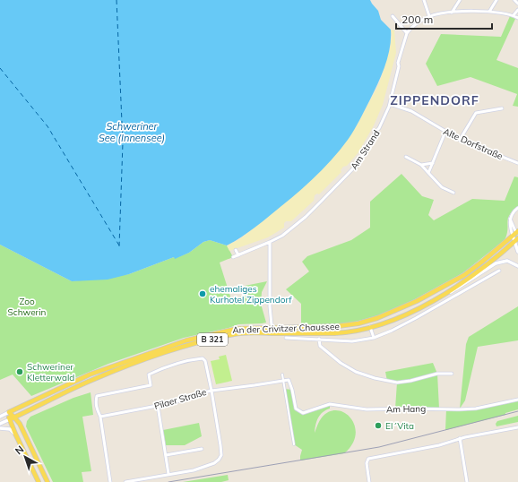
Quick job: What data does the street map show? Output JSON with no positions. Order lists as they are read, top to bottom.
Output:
{
  "streets": {
    "main road": ["An der Crivitzer Chaussee", "B 321"],
    "street": [
      "Alte Dorfstraße",
      "Am Strand",
      "Pilaer Straße",
      "Am Hang"
    ]
  },
  "crossings": [
    ["Alte Dorfstraße", "Am Strand"],
    ["An der Crivitzer Chaussee", "B 321"]
  ],
  "districts": ["ZIPPENDORF"],
  "water": ["Schweriner See (Innensee)"],
  "parks": ["Zoo Schwerin"],
  "places": ["ehemaliges Kurhotel Zippendorf", "Schweriner Kletterwald", "El´Vita"],
  "scale_bar": "200 m",
  "north": "top left"
}
